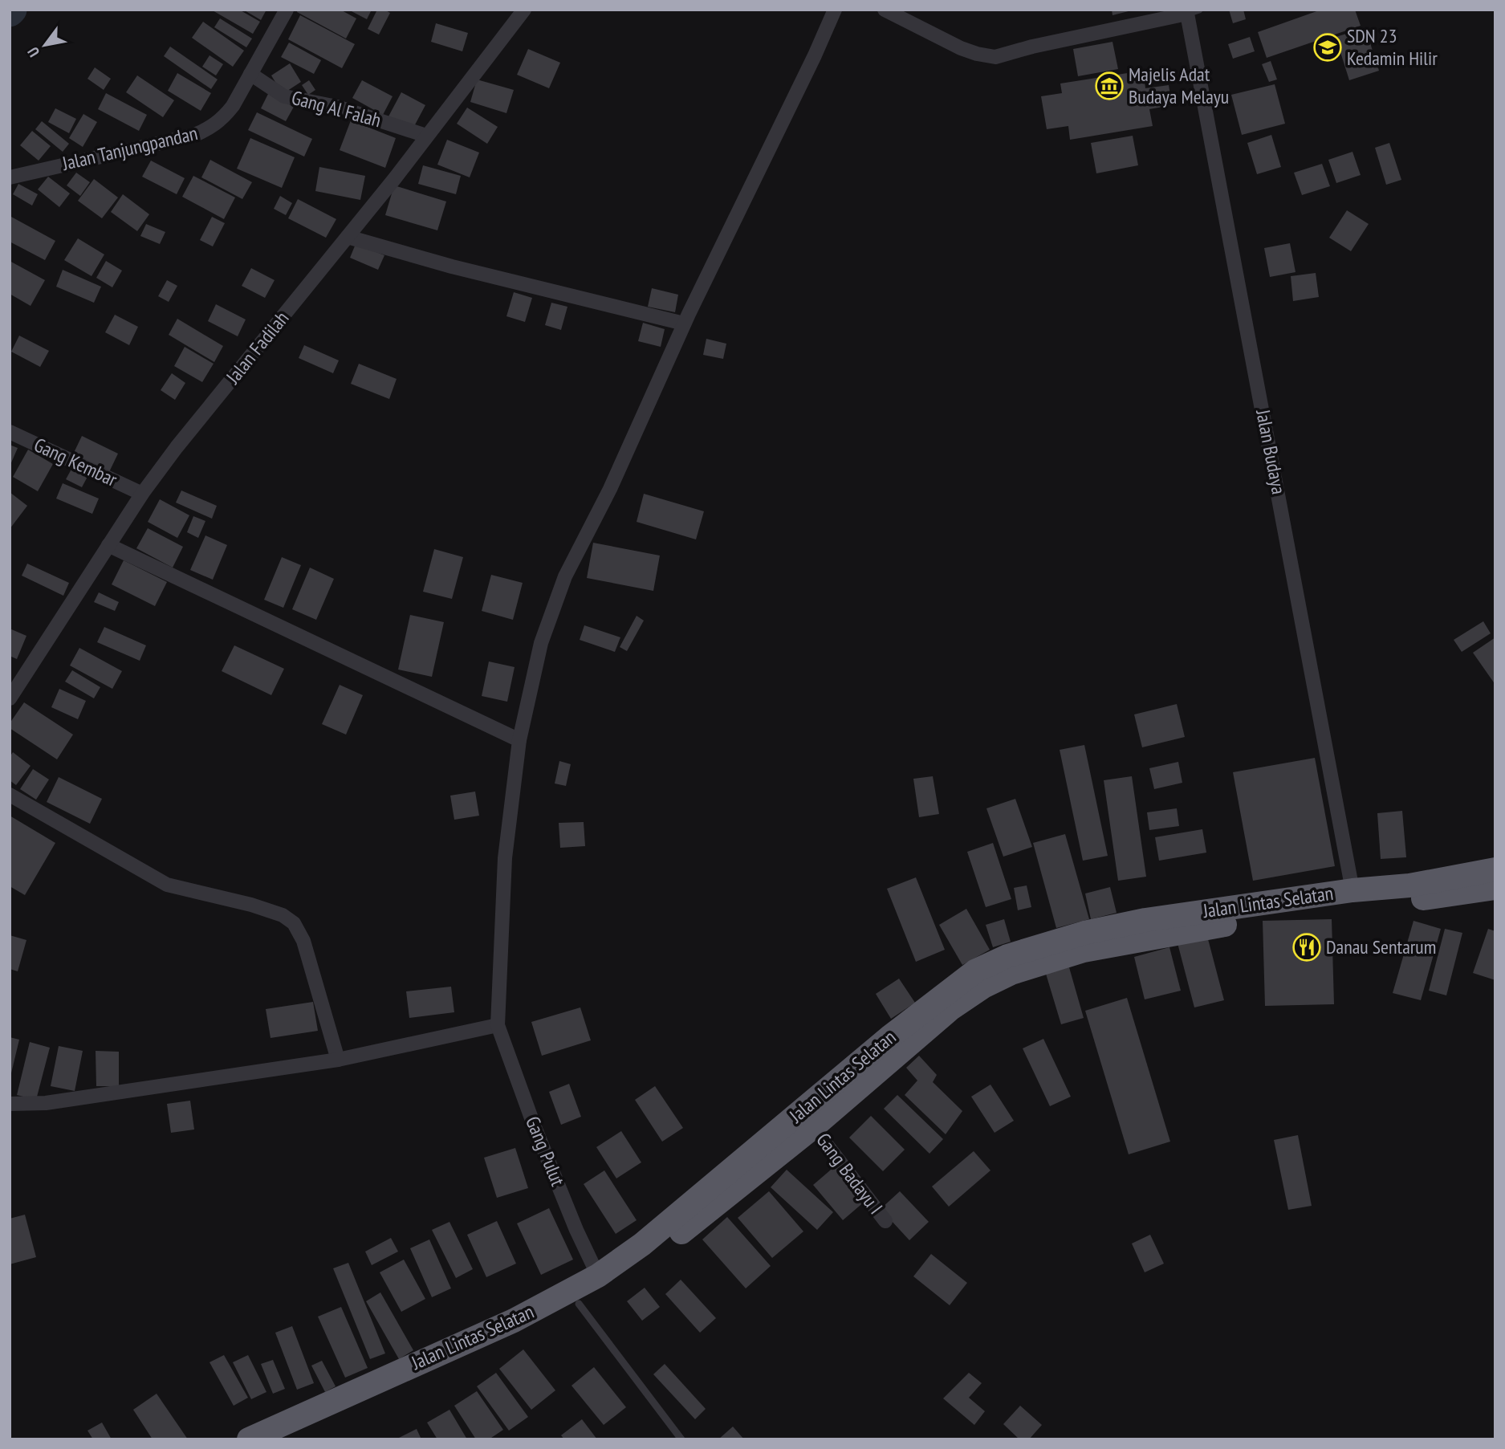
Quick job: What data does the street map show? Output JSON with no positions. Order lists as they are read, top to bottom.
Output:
{
  "streets": {
    "highway": ["Jalan Lintas Selatan"],
    "street": [
      "Gang Al Falah",
      "Jalan Tanjungpandan",
      "Jalan Fadilah",
      "Jalan Budaya",
      "Gang Kembar",
      "Gang Pulut",
      "Gang Badayu I"
    ]
  },
  "crossings": [
    ["Gang Al Falah", "Jalan Tanjungpandan"],
    ["Gang Al Falah", "Jalan Fadilah"],
    ["Jalan Fadilah", "Gang Kembar"],
    ["Jalan Budaya", "Jalan Lintas Selatan"],
    ["Jalan Lintas Selatan", "Gang Pulut"],
    ["Jalan Lintas Selatan", "Gang Badayu I"]
  ],
  "places": {
    "school or university": ["SDN 23 Kedamin Hilir"],
    "museum": ["Majelis Adat Budaya Melayu"],
    "restaurant": ["Danau Sentarum"]
  },
  "north": "bottom left"
}
